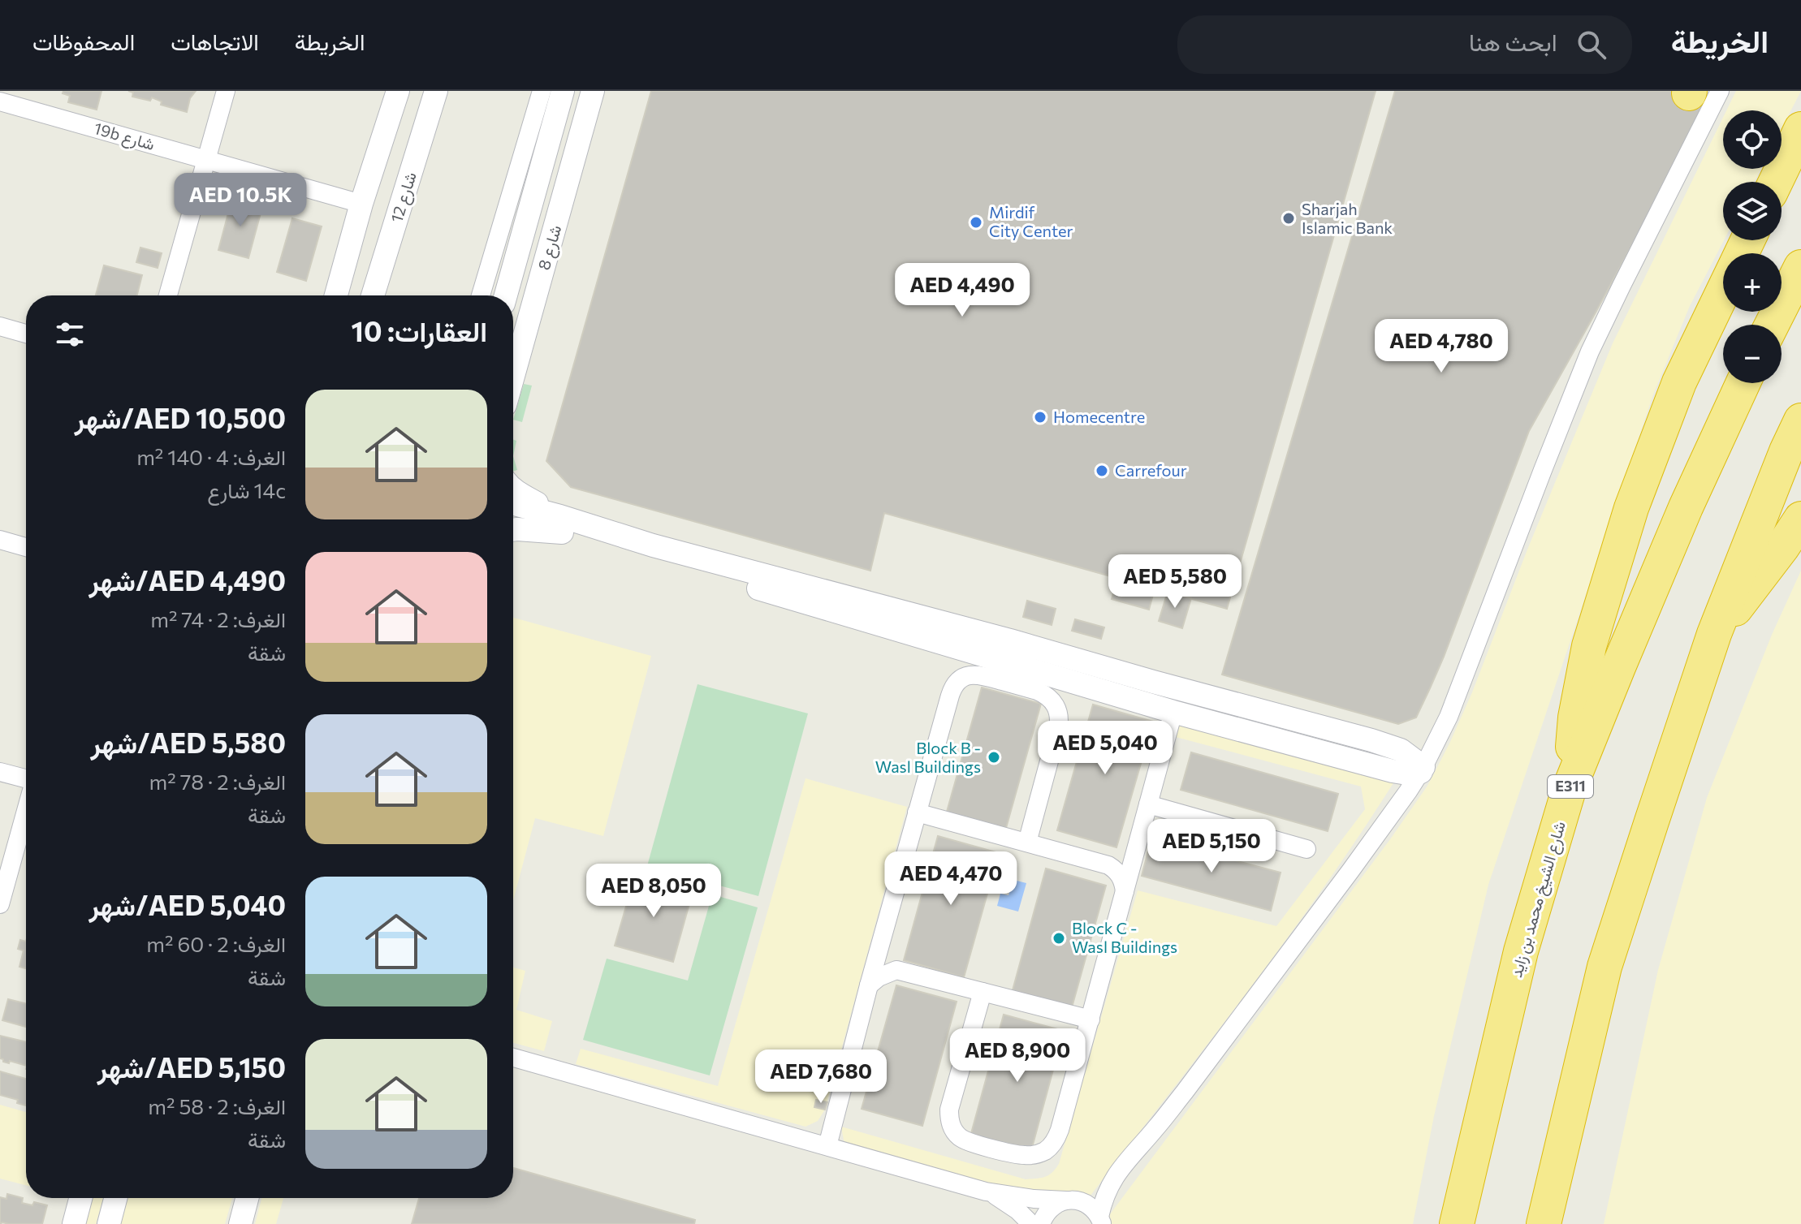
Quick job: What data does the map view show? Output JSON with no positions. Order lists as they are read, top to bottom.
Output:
{
  "streets": {
    "highway": ["E311", "شارع الشيخ محمد بن زايد"],
    "street": ["19b شارع", "شارع 12", "شارع 8"]
  },
  "places": [
    "Sharjah Islamic Bank",
    "Mirdif City Center",
    "Homecentre",
    "Carrefour",
    "Block B - Wasl Buildings",
    "Block C - Wasl Buildings"
  ],
  "page": {
    "header": "الخريطة",
    "search": "ابحث هنا",
    "nav": ["الخريطة", "الاتجاهات", "المحفوظات"],
    "map_buttons": ["+", "−"],
    "price": [
      "AED 10.5K",
      "AED 4,490",
      "AED 4,780",
      "AED 5,580",
      "AED 5,040",
      "AED 5,150",
      "AED 4,470",
      "AED 8,050",
      "AED 8,900",
      "AED 7,680"
    ],
    "heading": "العقارات: 10",
    "list": [
      {
        "name": "AED 10,500/شهر",
        "note": "الغرف: 4 · 140 m² · 14c شارع"
      },
      {
        "name": "AED 4,490/شهر",
        "note": "الغرف: 2 · 74 m² · شقة"
      },
      {
        "name": "AED 5,580/شهر",
        "note": "الغرف: 2 · 78 m² · شقة"
      },
      {
        "name": "AED 5,040/شهر",
        "note": "الغرف: 2 · 60 m² · شقة"
      },
      {
        "name": "AED 5,150/شهر",
        "note": "الغرف: 2 · 58 m² · شقة"
      }
    ]
  }
}
